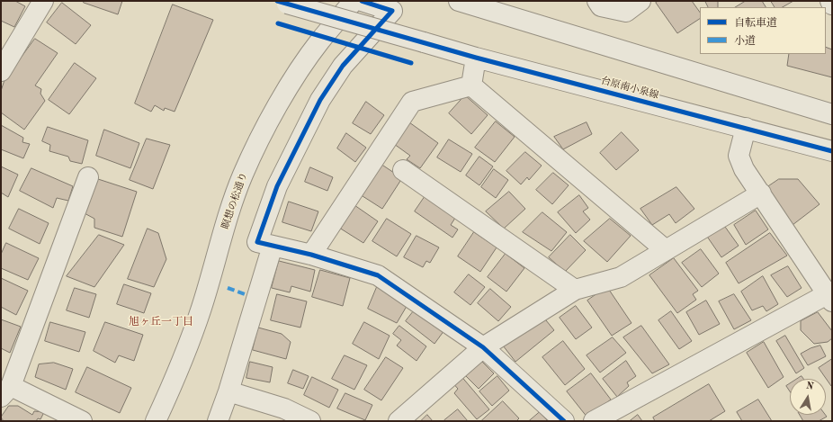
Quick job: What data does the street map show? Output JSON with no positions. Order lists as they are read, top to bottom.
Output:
{
  "streets": {
    "street": ["台原南小泉線", "瞑想の松通り"]
  },
  "districts": ["旭ヶ丘一丁目"],
  "legend": ["自転車道", "小道"],
  "north": "top"
}
